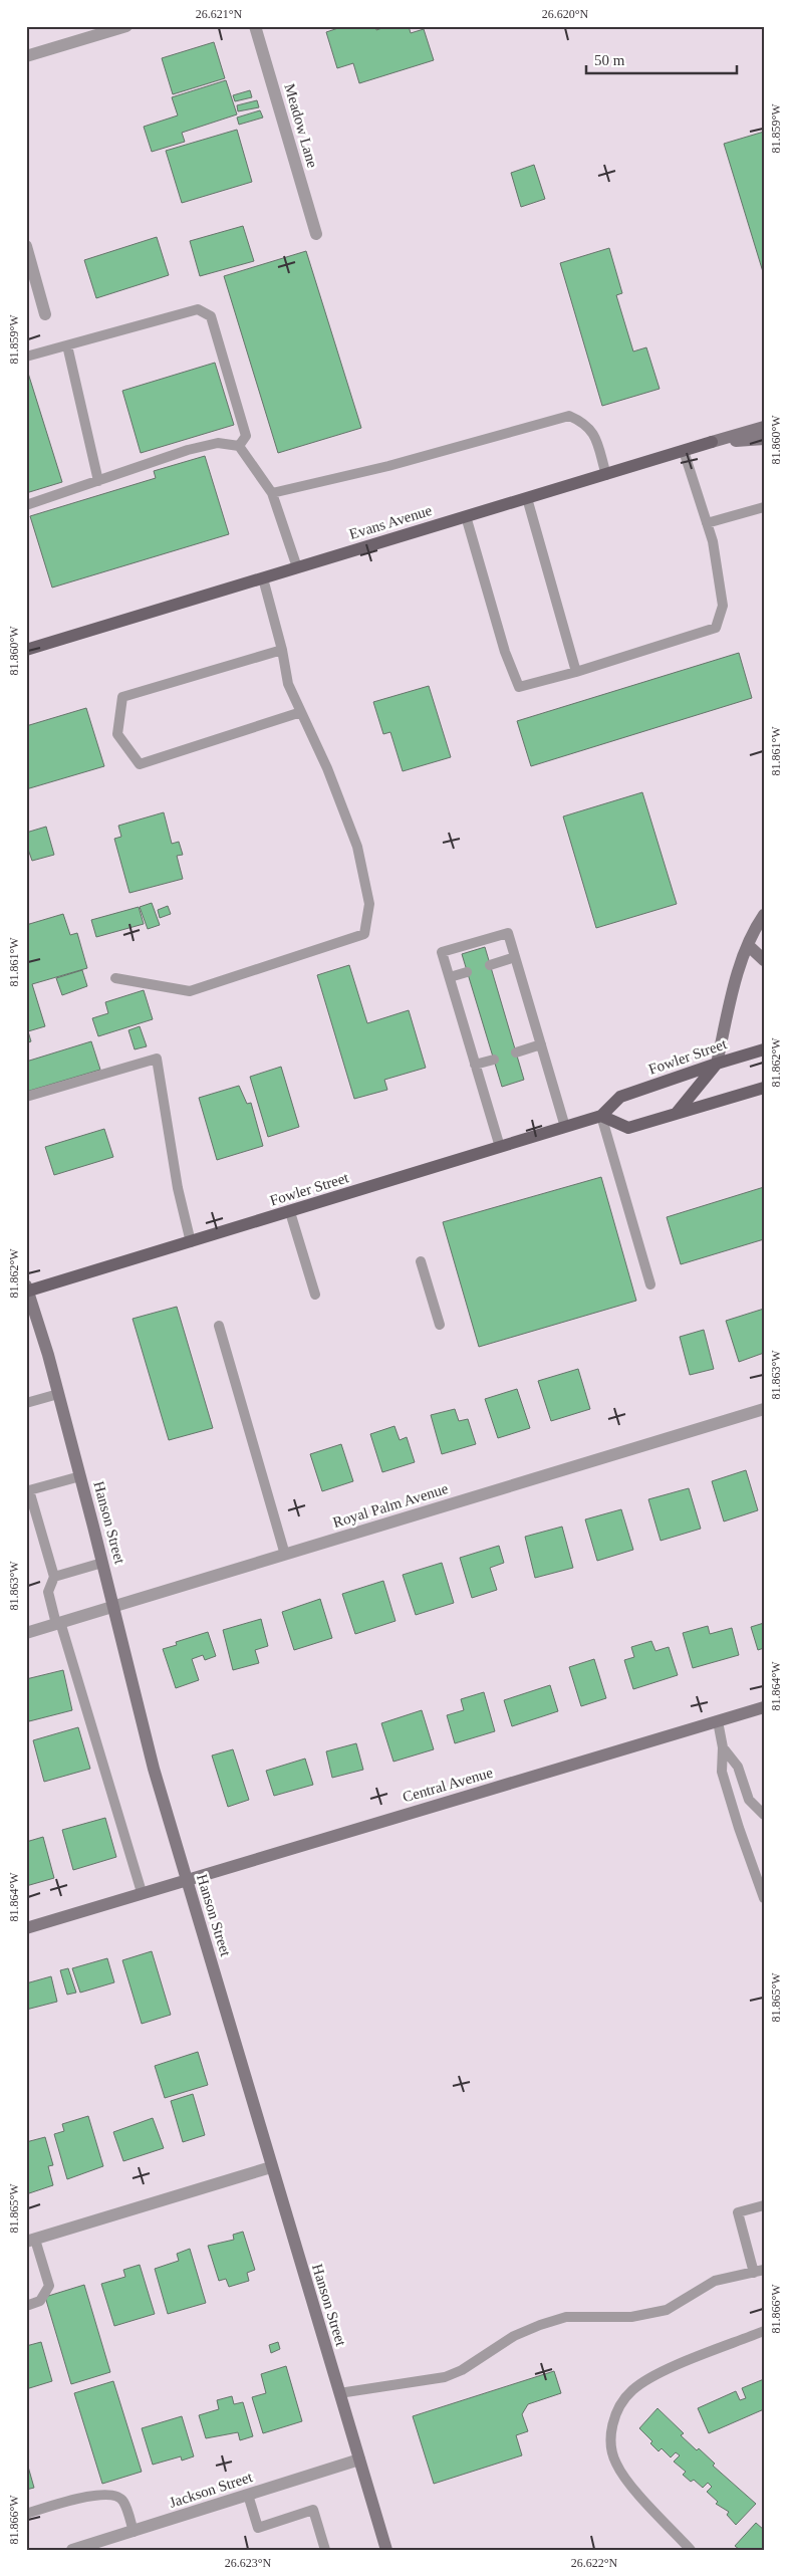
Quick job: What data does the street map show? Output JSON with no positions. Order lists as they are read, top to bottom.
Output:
{
  "streets": {
    "main road": ["Evans Avenue", "Fowler Street"],
    "street": [
      "Meadow Lane",
      "Royal Palm Avenue",
      "Hanson Street",
      "Central Avenue",
      "Jackson Street"
    ]
  },
  "crossings": [
    ["Fowler Street", "Hanson Street"],
    ["Royal Palm Avenue", "Hanson Street"],
    ["Hanson Street", "Central Avenue"],
    ["Hanson Street", "Jackson Street"]
  ],
  "scale_bar": "50 m",
  "coordinates": [
    "26.621°N",
    "26.620°N",
    "81.859°W",
    "81.860°W",
    "81.861°W",
    "81.862°W",
    "81.863°W",
    "81.864°W",
    "81.865°W",
    "81.866°W",
    "26.623°N",
    "26.622°N"
  ]
}
